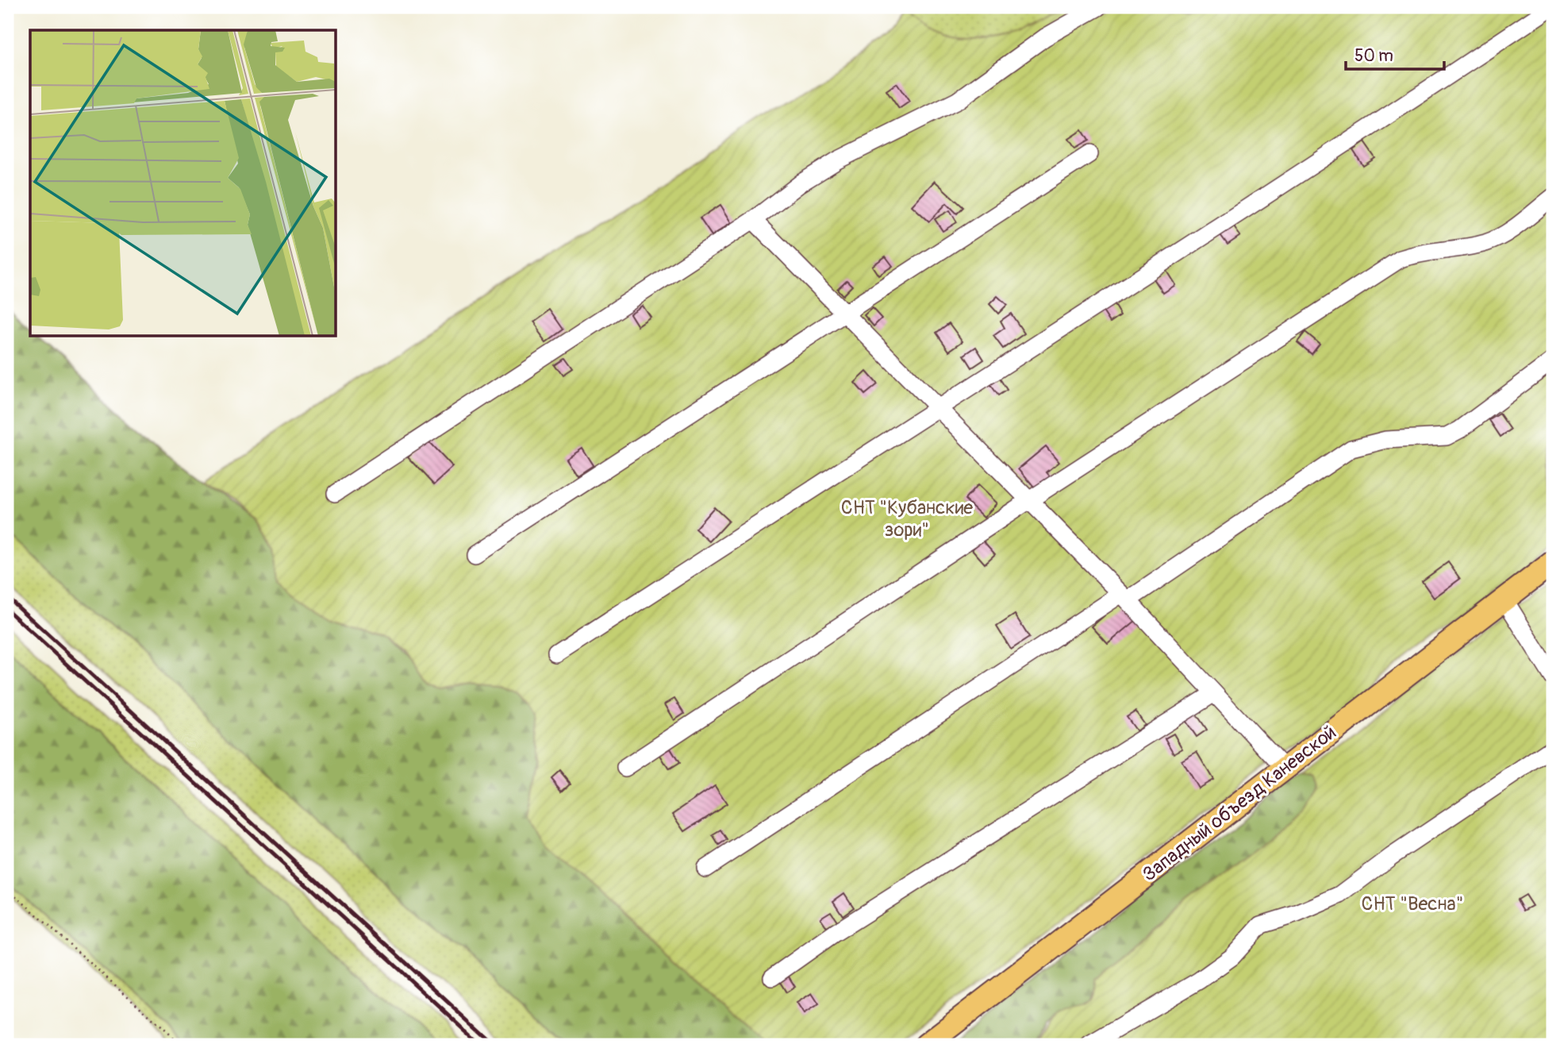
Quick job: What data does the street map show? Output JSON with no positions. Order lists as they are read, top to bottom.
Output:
{
  "streets": {
    "main road": ["Западный объезд Каневской"]
  },
  "parks": ["СНТ \"Кубанские зори\"", "СНТ \"Весна\""],
  "scale_bar": "50 m"
}
